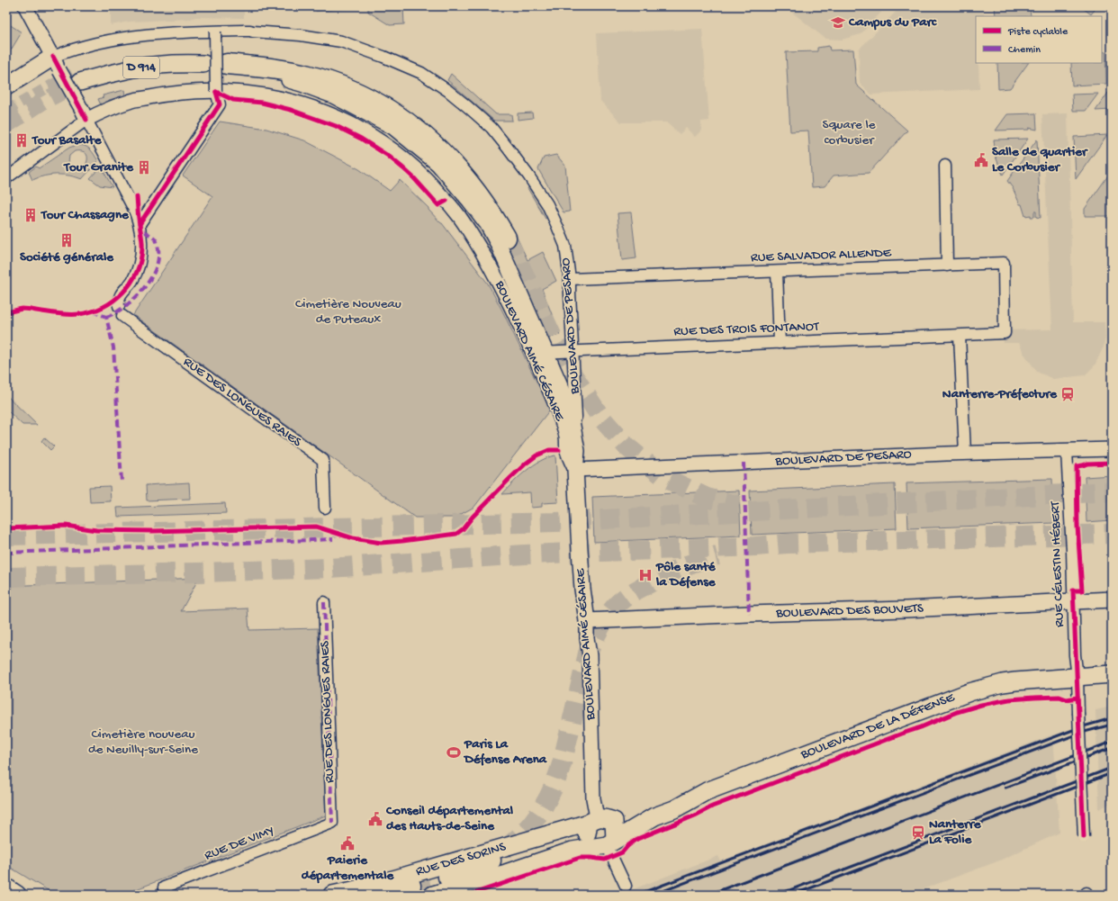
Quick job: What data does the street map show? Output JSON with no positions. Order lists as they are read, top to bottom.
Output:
{
  "streets": {
    "main road": [
      "D 914",
      "BOULEVARD AIMÉ CÉSAIRE",
      "BOULEVARD DES BOUVETS",
      "BOULEVARD DE LA DÉFENSE",
      "RUE DES SORINS"
    ],
    "street": [
      "RUE SALVADOR ALLENDE",
      "BOULEVARD DE PESARO",
      "RUE DES TROIS FONTANOT",
      "RUE DES LONGUES RAIES",
      "RUE CÉLESTIN HÉBERT",
      "RUE DE VIMY"
    ]
  },
  "crossings": [
    ["RUE SALVADOR ALLENDE", "BOULEVARD DE PESARO"],
    ["RUE SALVADOR ALLENDE", "RUE DES TROIS FONTANOT"],
    ["BOULEVARD DE PESARO", "RUE DES TROIS FONTANOT"],
    ["BOULEVARD DE PESARO", "BOULEVARD AIMÉ CÉSAIRE"],
    ["BOULEVARD DE PESARO", "RUE CÉLESTIN HÉBERT"],
    ["RUE DES TROIS FONTANOT", "BOULEVARD AIMÉ CÉSAIRE"],
    ["BOULEVARD AIMÉ CÉSAIRE", "RUE DES LONGUES RAIES"],
    ["BOULEVARD AIMÉ CÉSAIRE", "BOULEVARD DES BOUVETS"],
    ["BOULEVARD AIMÉ CÉSAIRE", "BOULEVARD DE LA DÉFENSE"],
    ["BOULEVARD AIMÉ CÉSAIRE", "RUE DES SORINS"],
    ["RUE DES LONGUES RAIES", "RUE DE VIMY"],
    ["RUE CÉLESTIN HÉBERT", "BOULEVARD DES BOUVETS"],
    ["RUE CÉLESTIN HÉBERT", "BOULEVARD DE LA DÉFENSE"],
    ["BOULEVARD DE LA DÉFENSE", "RUE DES SORINS"]
  ],
  "parks": ["Square le corbusier", "Cimetière Nouveau de Puteaux", "Cimetière nouveau de Neuilly-sur-Seine"],
  "places": {
    "school or university": ["Campus du Parc"],
    "building": [
      "Tour Basalte",
      "Tour Granite",
      "Tour Chassagne",
      "Société générale"
    ],
    "public building": ["Salle de quartier Le Corbusier", "Conseil départemental des Hauts-de-Seine", "Paierie départementale"],
    "station": ["Nanterre-Préfecture", "Nanterre La Folie"],
    "hospital": ["Pôle santé la Défense"],
    "sports": ["Paris La Défense Arena"]
  },
  "legend": ["Piste cyclable", "Chemin"]
}
